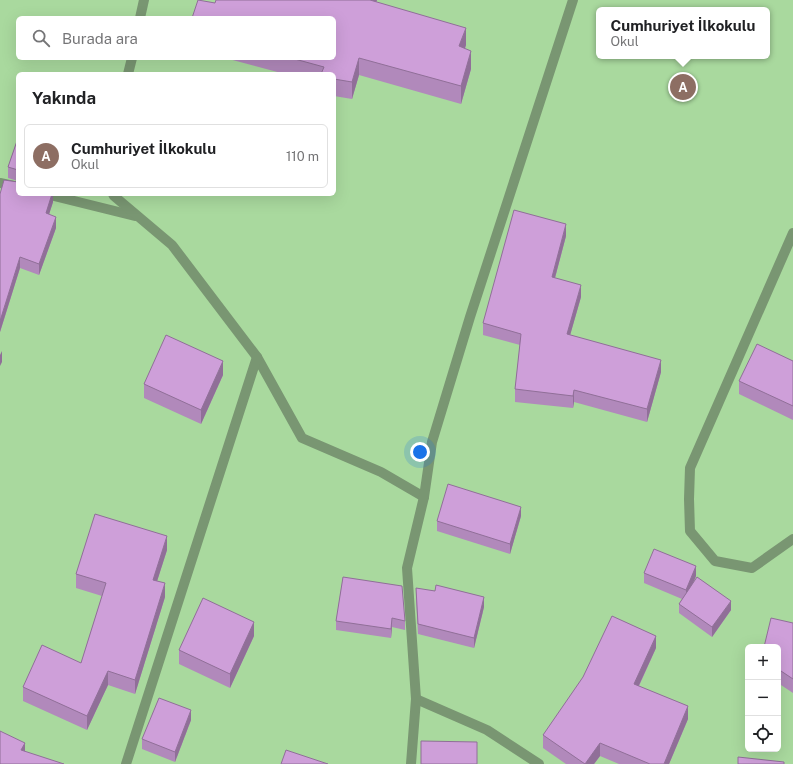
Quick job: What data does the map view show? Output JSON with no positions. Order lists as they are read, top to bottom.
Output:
{
  "page": {
    "popup": ["Cumhuriyet İlkokulu", "Okul"],
    "search": "Burada ara",
    "pins": "A",
    "heading": "Yakında",
    "list": [
      {
        "mark": "A",
        "name": "Cumhuriyet İlkokulu",
        "note": "Okul",
        "value": "110 m"
      }
    ],
    "map_buttons": ["+", "−"]
  }
}
